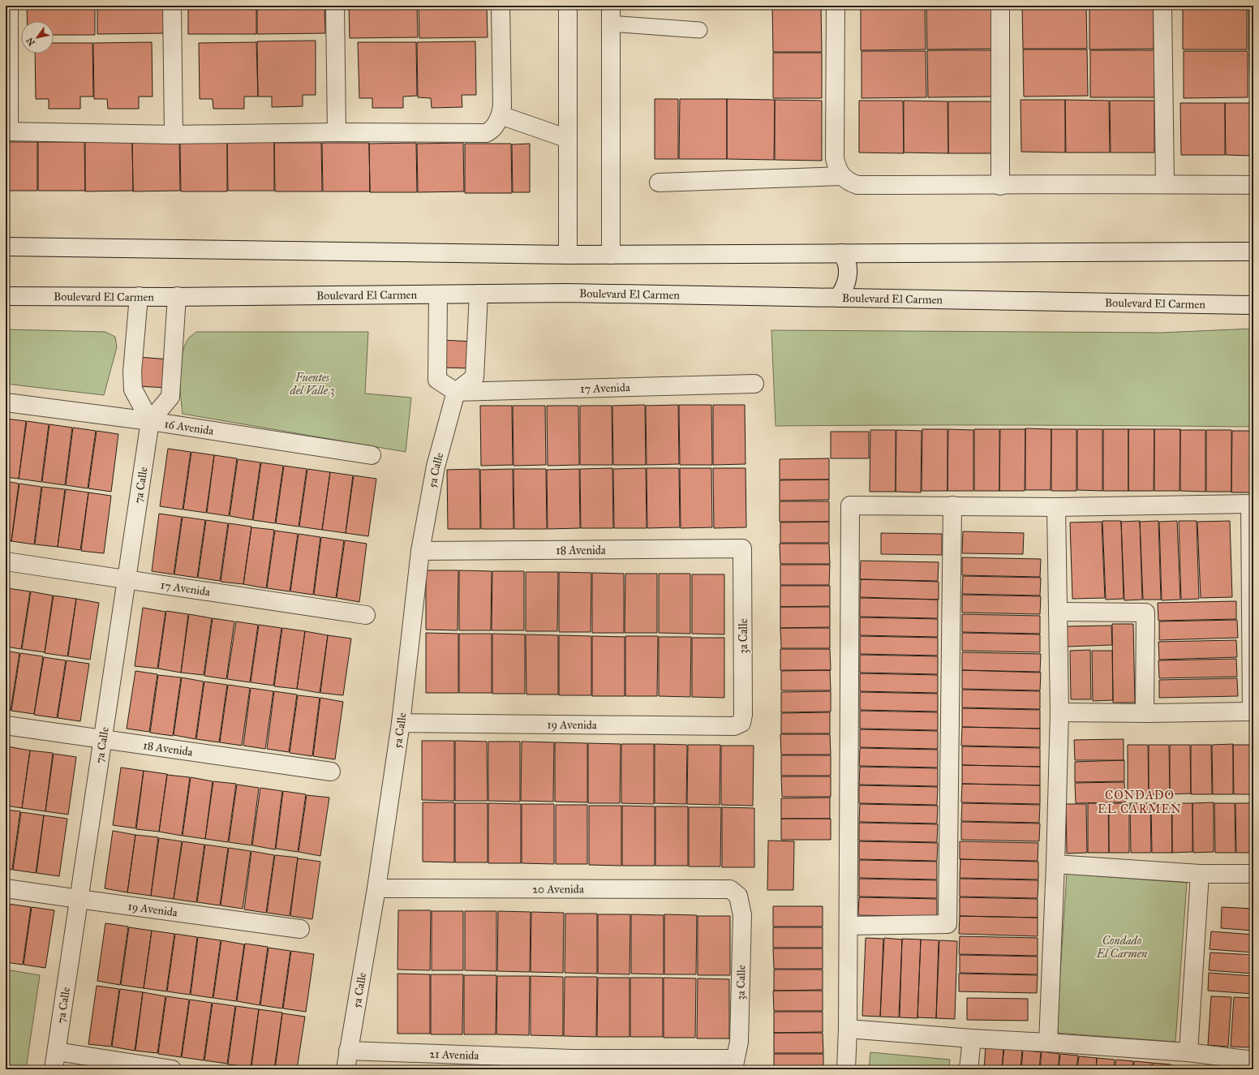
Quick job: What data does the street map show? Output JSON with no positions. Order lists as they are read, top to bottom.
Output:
{
  "streets": {
    "street": [
      "Boulevard El Carmen",
      "17 Avenida",
      "16 Avenida",
      "5a Calle",
      "7a Calle",
      "18 Avenida",
      "3a Calle",
      "19 Avenida",
      "20 Avenida",
      "21 Avenida"
    ]
  },
  "crossings": [
    ["17 Avenida", "5a Calle"],
    ["17 Avenida", "7a Calle"],
    ["16 Avenida", "7a Calle"],
    ["5a Calle", "18 Avenida"],
    ["5a Calle", "19 Avenida"],
    ["5a Calle", "20 Avenida"],
    ["5a Calle", "21 Avenida"],
    ["7a Calle", "18 Avenida"],
    ["7a Calle", "19 Avenida"],
    ["18 Avenida", "3a Calle"],
    ["3a Calle", "19 Avenida"],
    ["3a Calle", "20 Avenida"],
    ["3a Calle", "21 Avenida"]
  ],
  "districts": ["CONDADO EL CARMEN"],
  "parks": ["Fuentes del Valle 3", "Condado El Carmen"],
  "north": "bottom left"
}
